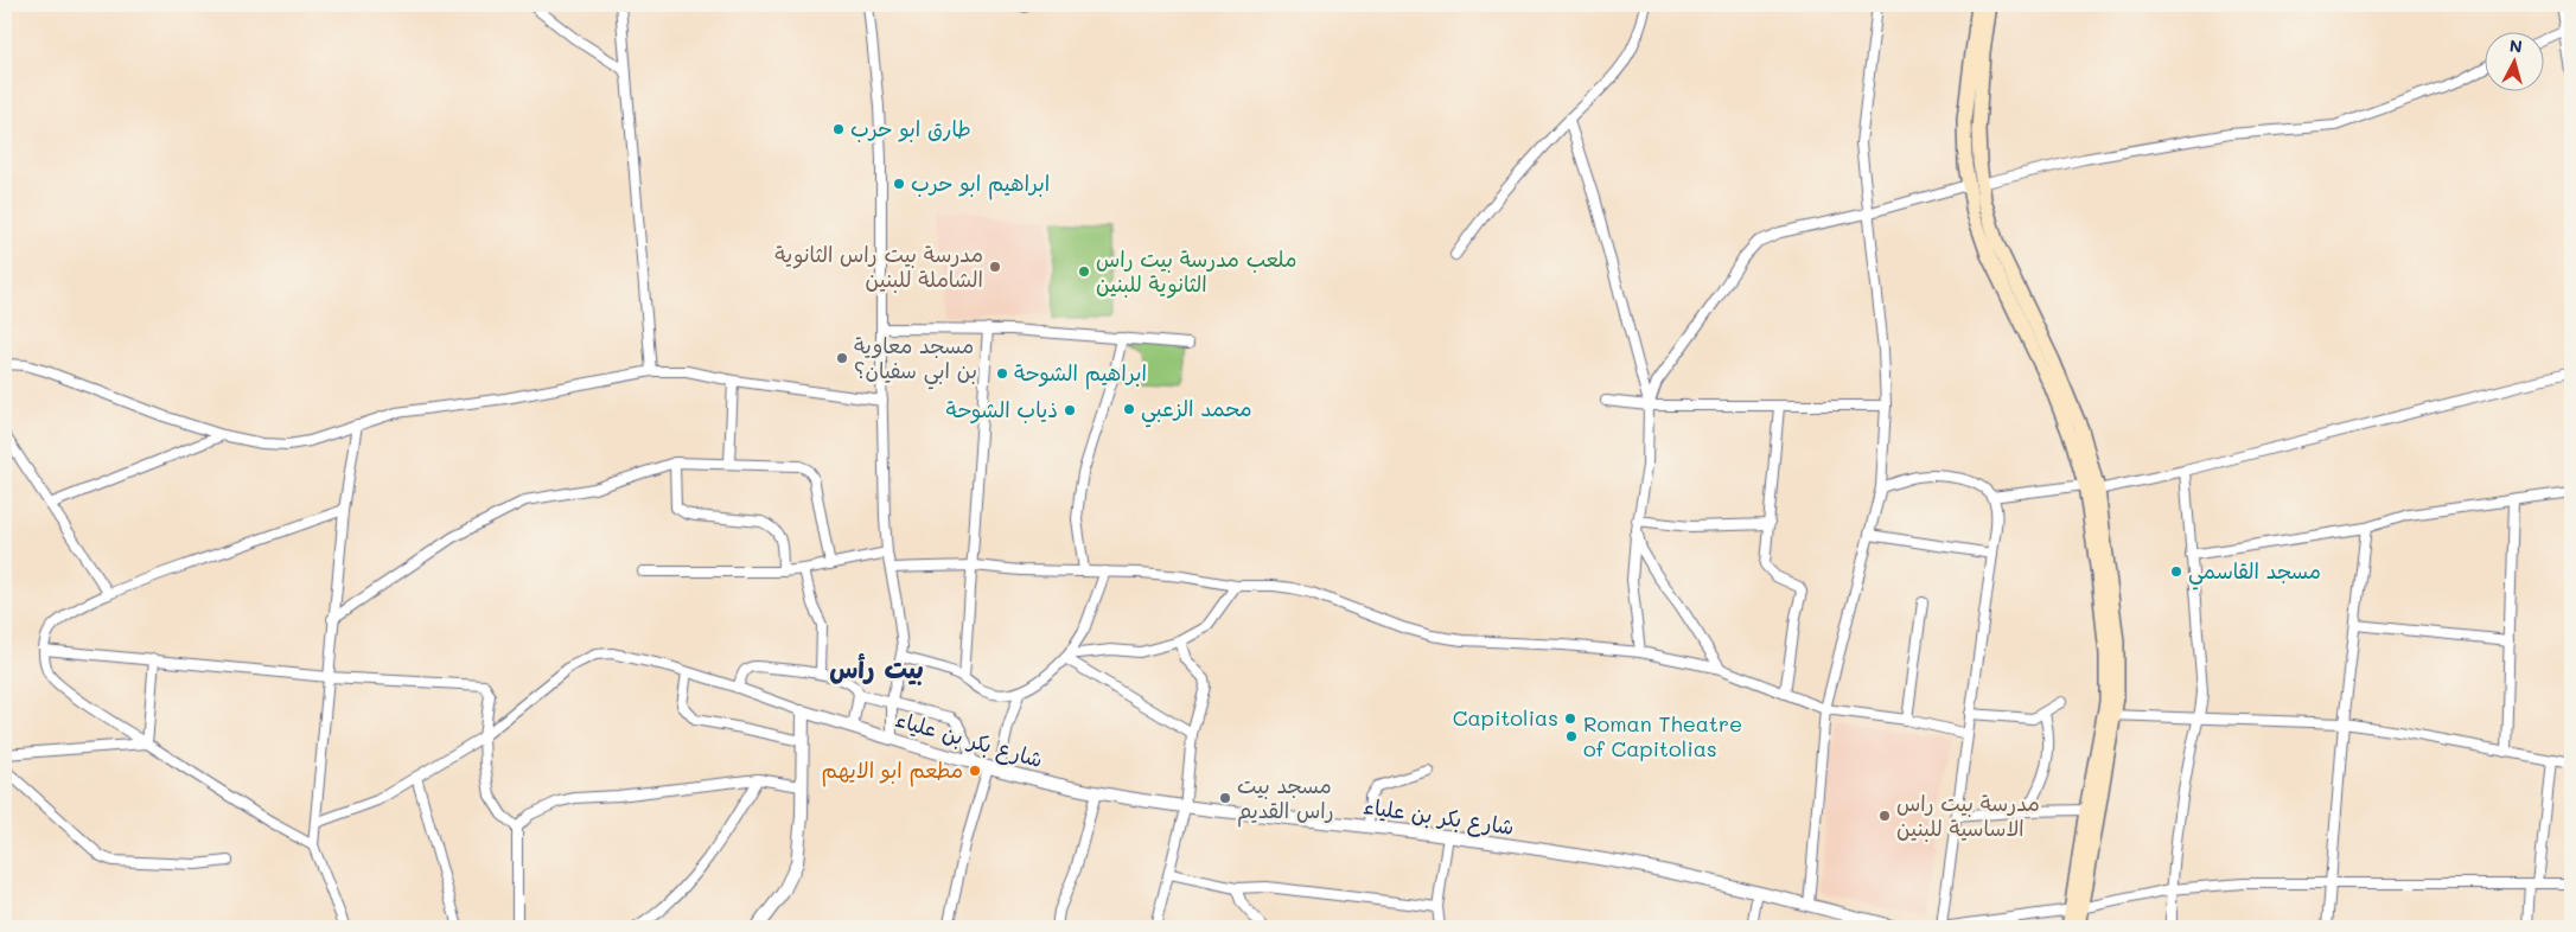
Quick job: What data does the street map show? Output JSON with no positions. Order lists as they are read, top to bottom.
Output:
{
  "streets": {
    "street": ["شارع بكر بن علياء"]
  },
  "districts": ["بيت رأس"],
  "places": [
    "طارق ابو حرب",
    "ابراهيم ابو حرب",
    "مدرسة بيت راس الثانوية الشاملة للبنين",
    "ملعب مدرسة بيت راس الثانوية للبنين",
    "مسجد معاوية بن ابي سفيان؟",
    "ابراهيم الشوحة",
    "محمد الزعبي",
    "ذياب الشوحة",
    "مسجد القاسمي",
    "Capitolias",
    "Roman Theatre of Capitolias",
    "مطعم ابو الايهم",
    "مسجد بيت راس القديم",
    "مدرسة بيت راس الاساسية للبنين"
  ],
  "north": "top"
}
